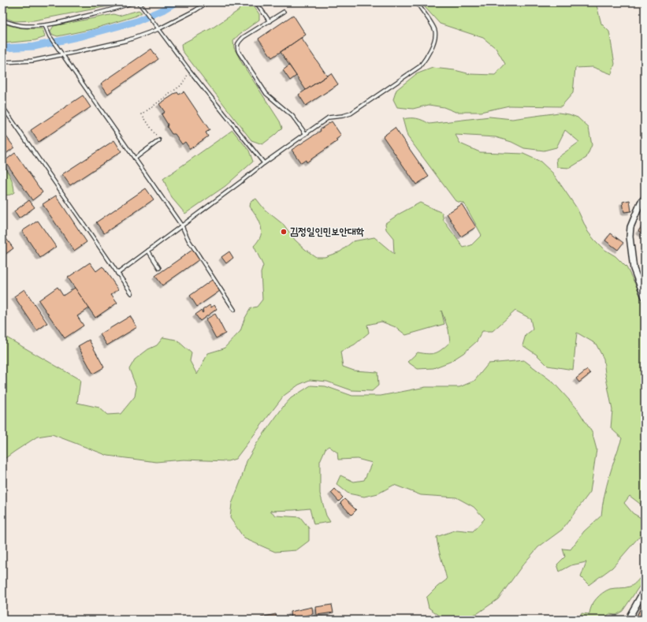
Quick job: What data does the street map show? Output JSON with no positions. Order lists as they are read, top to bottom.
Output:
{
  "places": ["김정일인민보안대학"]
}
